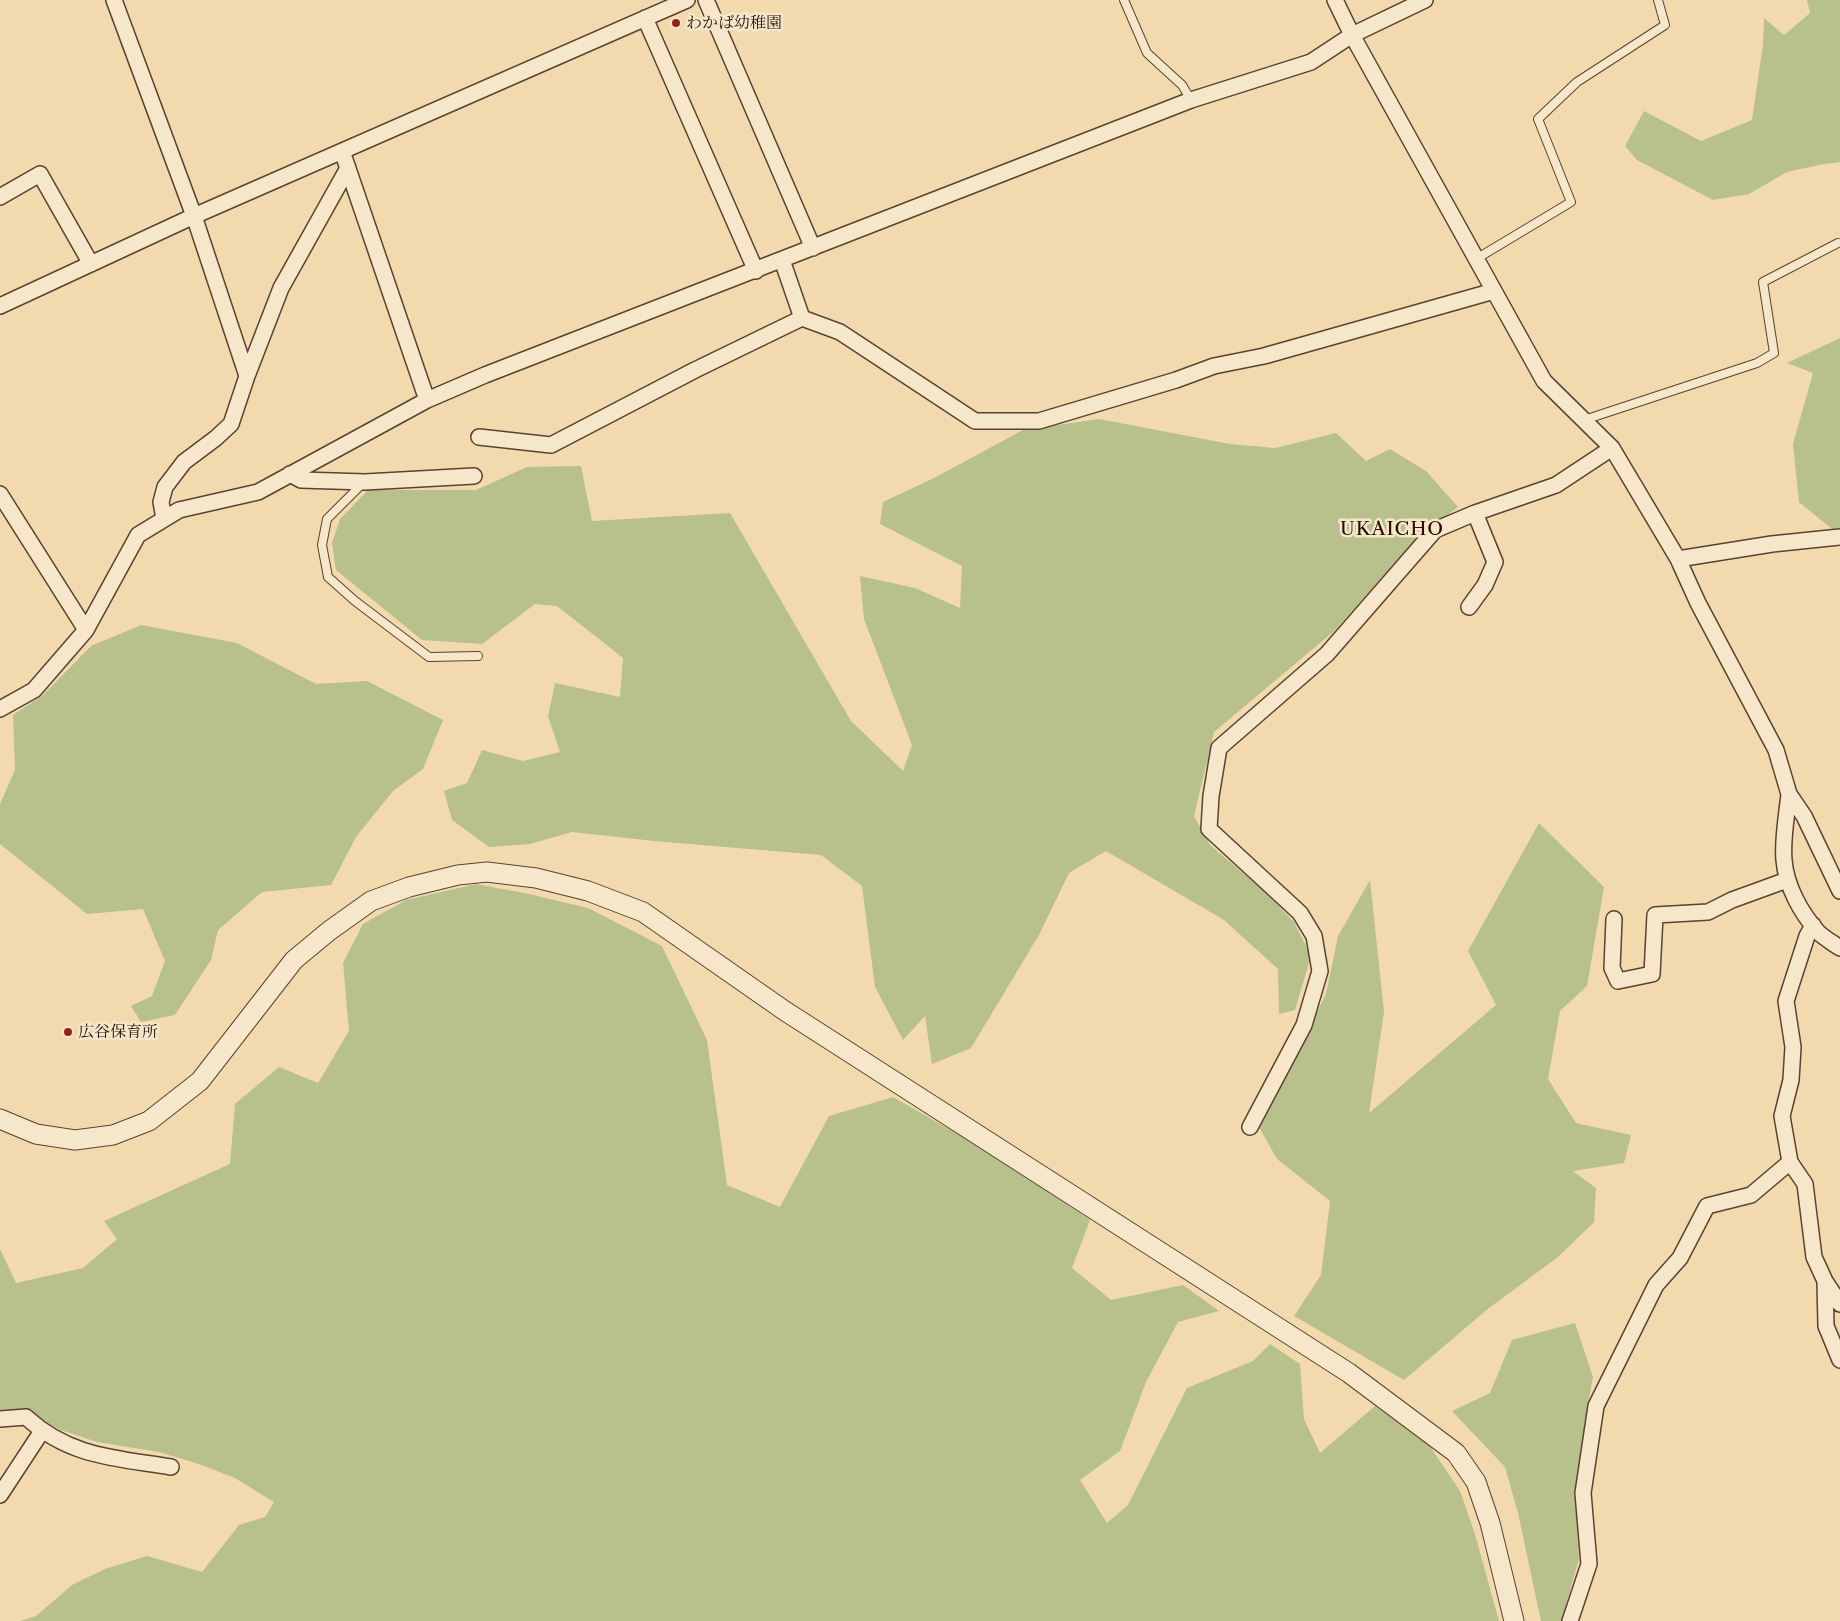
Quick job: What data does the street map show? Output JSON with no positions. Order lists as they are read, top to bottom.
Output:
{
  "districts": ["UKAICHO"],
  "places": ["わかば幼稚園", "広谷保育所"]
}
